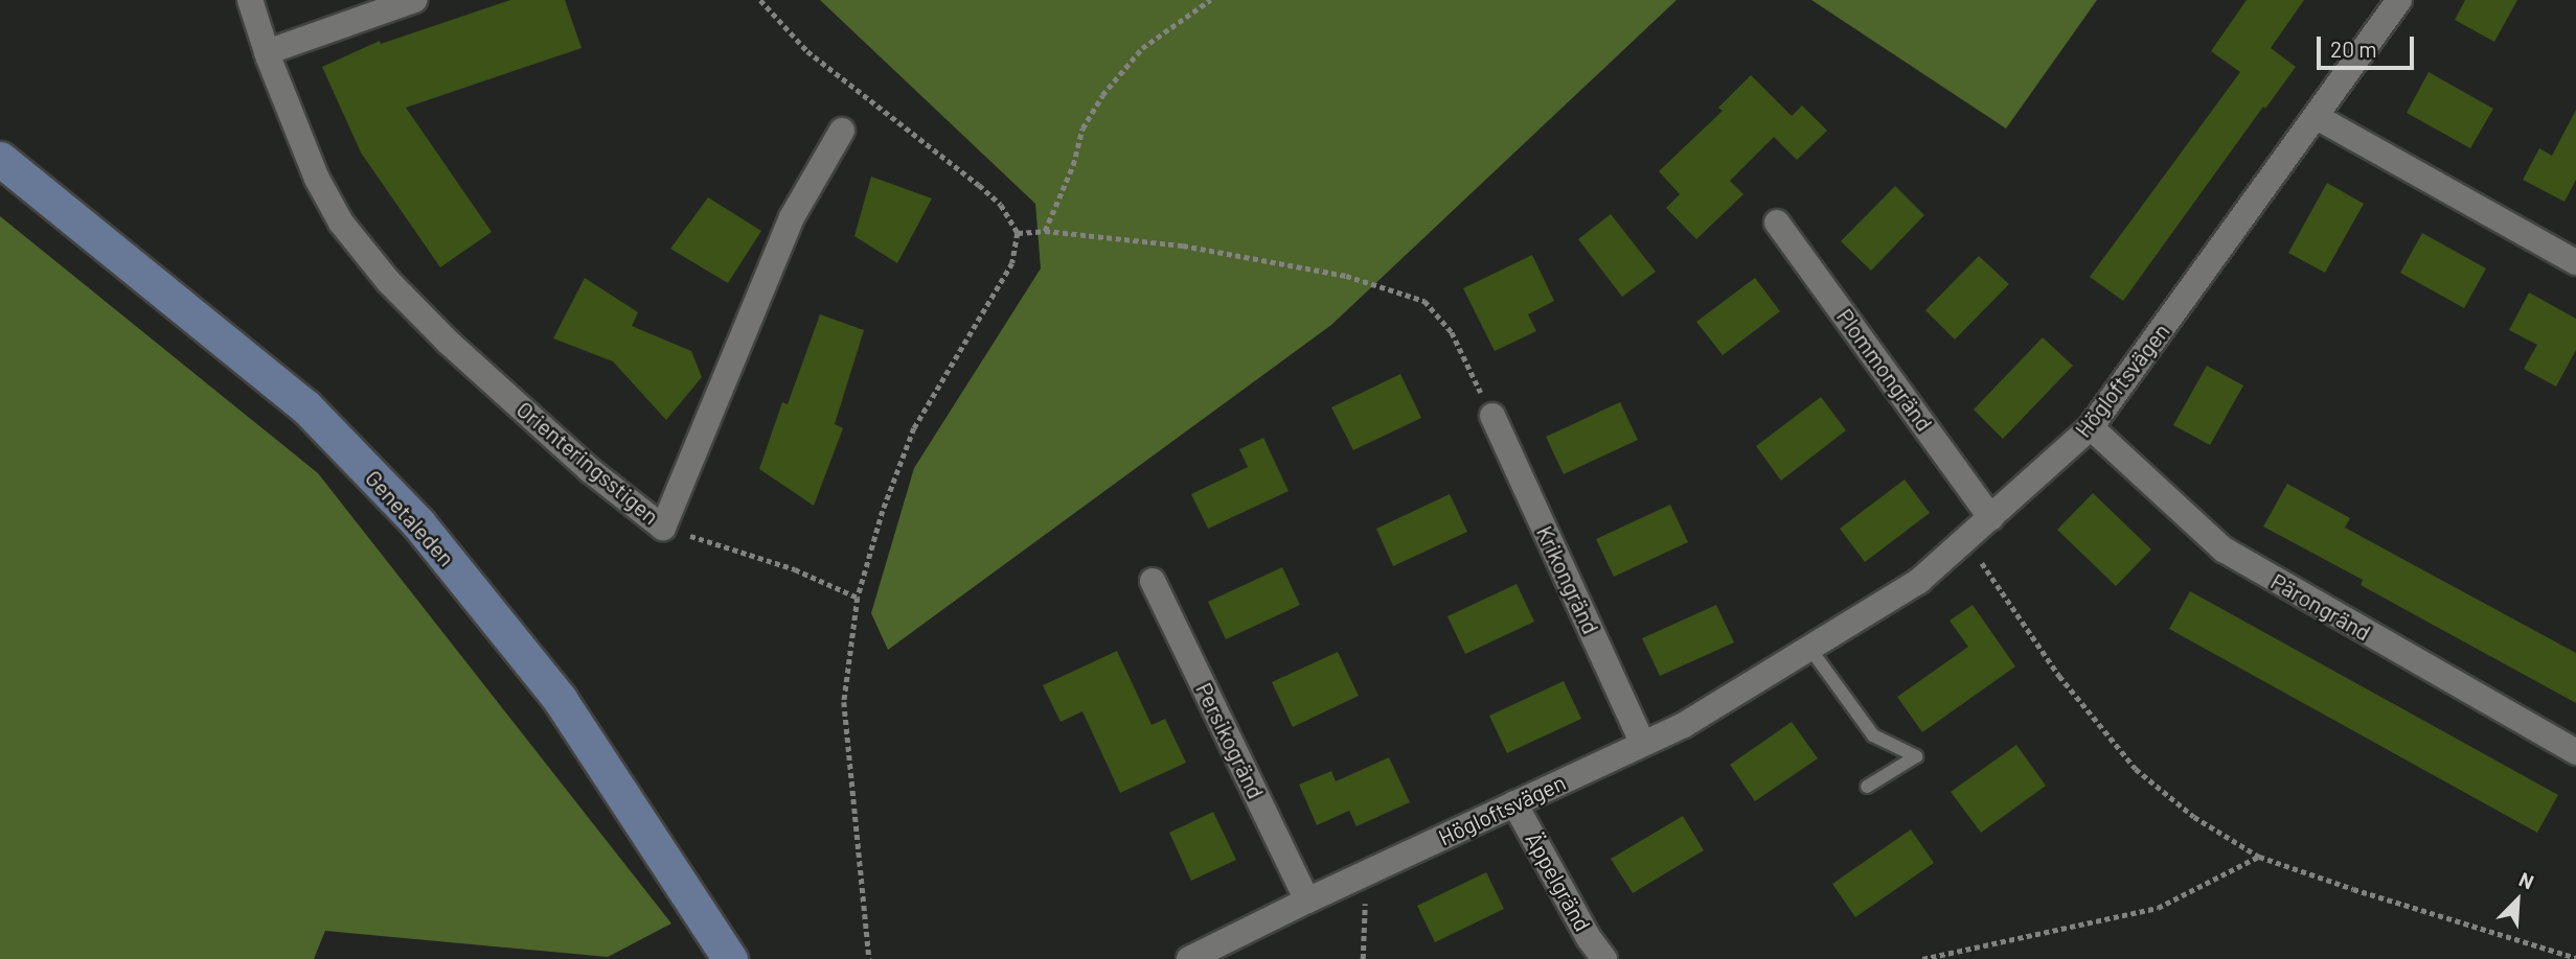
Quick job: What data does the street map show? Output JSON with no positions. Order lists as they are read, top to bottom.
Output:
{
  "streets": {
    "main road": ["Genetaleden"],
    "street": [
      "Plommongränd",
      "Högloftsvägen",
      "Orienteringsstigen",
      "Krikongränd",
      "Pärongränd",
      "Persikogränd",
      "Äppelgränd"
    ]
  },
  "crossings": [
    ["Plommongränd", "Högloftsvägen"],
    ["Högloftsvägen", "Krikongränd"],
    ["Högloftsvägen", "Pärongränd"],
    ["Högloftsvägen", "Persikogränd"],
    ["Högloftsvägen", "Äppelgränd"]
  ],
  "scale_bar": "20 m",
  "north": "top right"
}
